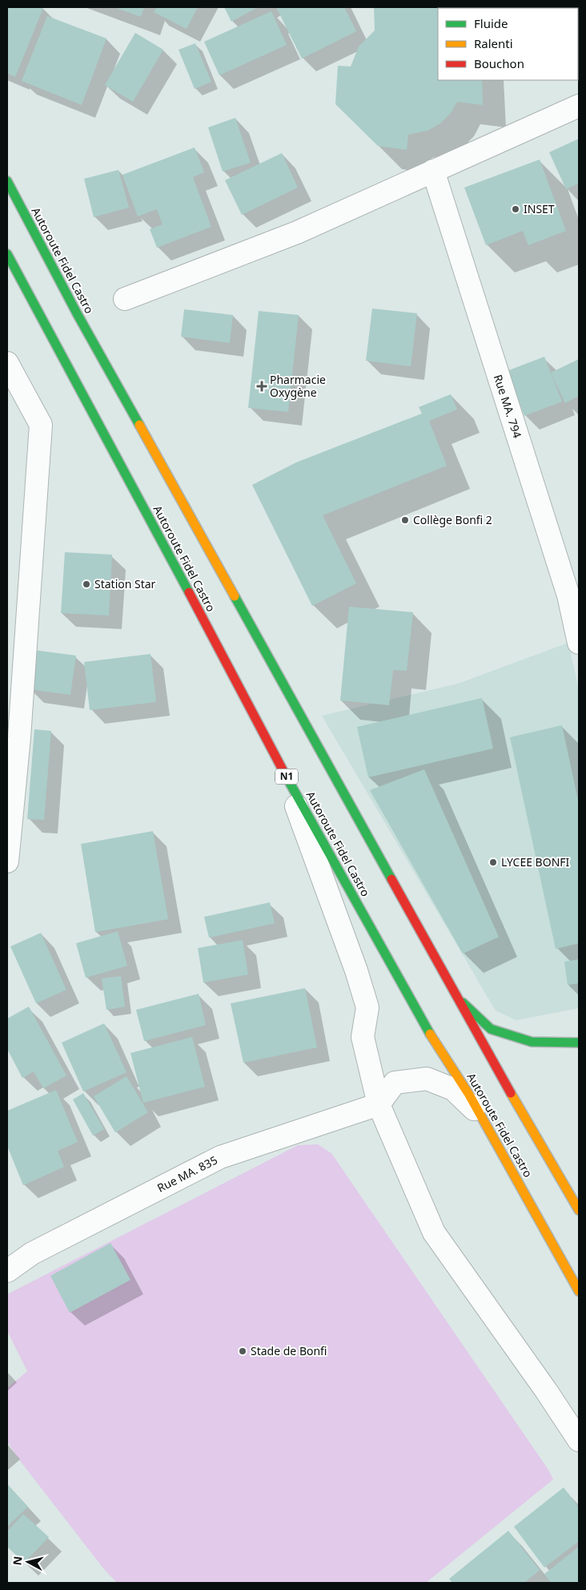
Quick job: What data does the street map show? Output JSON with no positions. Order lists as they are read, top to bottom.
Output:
{
  "streets": {
    "main road": ["Autoroute Fidel Castro", "N1"],
    "street": ["Rue MA. 794", "Rue MA. 835"]
  },
  "places": {
    "other": [
      "INSET",
      "Collège Bonfi 2",
      "Station Star",
      "LYCEE BONFI",
      "Stade de Bonfi"
    ],
    "health": ["Pharmacie Oxygène"]
  },
  "legend": ["Fluide", "Ralenti", "Bouchon"],
  "north": "left"
}
